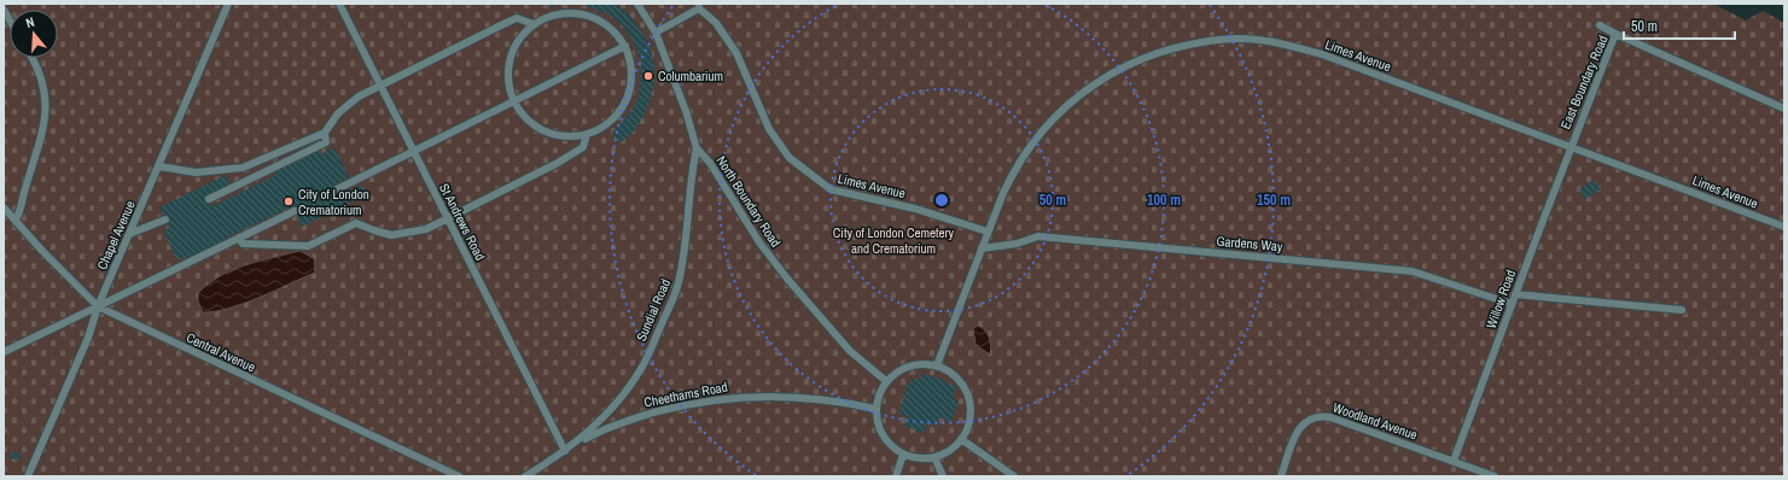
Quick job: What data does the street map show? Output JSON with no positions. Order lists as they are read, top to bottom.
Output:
{
  "streets": {
    "lane": [
      "Limes Avenue",
      "East Boundary Road",
      "North Boundary Road",
      "St Andrews Road",
      "Chapel Avenue",
      "Gardens Way",
      "Willow Road",
      "Sundial Road",
      "Central Avenue",
      "Cheethams Road",
      "Woodland Avenue"
    ]
  },
  "crossings": [
    ["Limes Avenue", "East Boundary Road"],
    ["Limes Avenue", "Willow Road"],
    ["East Boundary Road", "Willow Road"],
    ["North Boundary Road", "Sundial Road"],
    ["North Boundary Road", "Cheethams Road"],
    ["St Andrews Road", "Sundial Road"],
    ["St Andrews Road", "Cheethams Road"],
    ["Chapel Avenue", "Central Avenue"],
    ["Gardens Way", "Willow Road"],
    ["Willow Road", "Woodland Avenue"],
    ["Sundial Road", "Cheethams Road"]
  ],
  "parks": ["City of London Cemetery and Crematorium"],
  "places": ["Columbarium", "City of London Crematorium"],
  "scale_bar": "50 m",
  "north": "top",
  "rings": ["50 m", "100 m", "150 m"]
}
